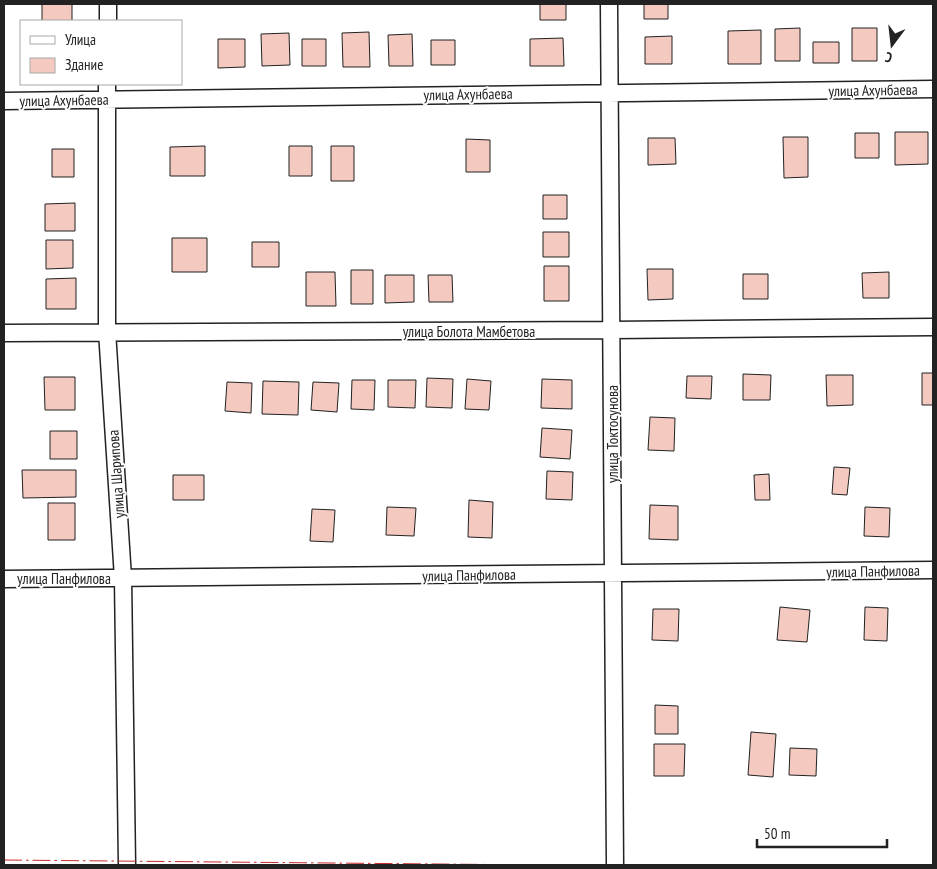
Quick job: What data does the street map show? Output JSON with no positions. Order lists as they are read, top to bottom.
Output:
{
  "streets": {
    "street": [
      "улица Ахунбаева",
      "улица Болота Мамбетова",
      "улица Токтосунова",
      "улица Шарипова",
      "улица Панфилова"
    ]
  },
  "crossings": [
    ["улица Ахунбаева", "улица Токтосунова"],
    ["улица Ахунбаева", "улица Шарипова"],
    ["улица Болота Мамбетова", "улица Токтосунова"],
    ["улица Болота Мамбетова", "улица Шарипова"],
    ["улица Токтосунова", "улица Панфилова"],
    ["улица Шарипова", "улица Панфилова"]
  ],
  "legend": ["Улица", "Здание"],
  "scale_bar": "50 m",
  "north": "bottom"
}
